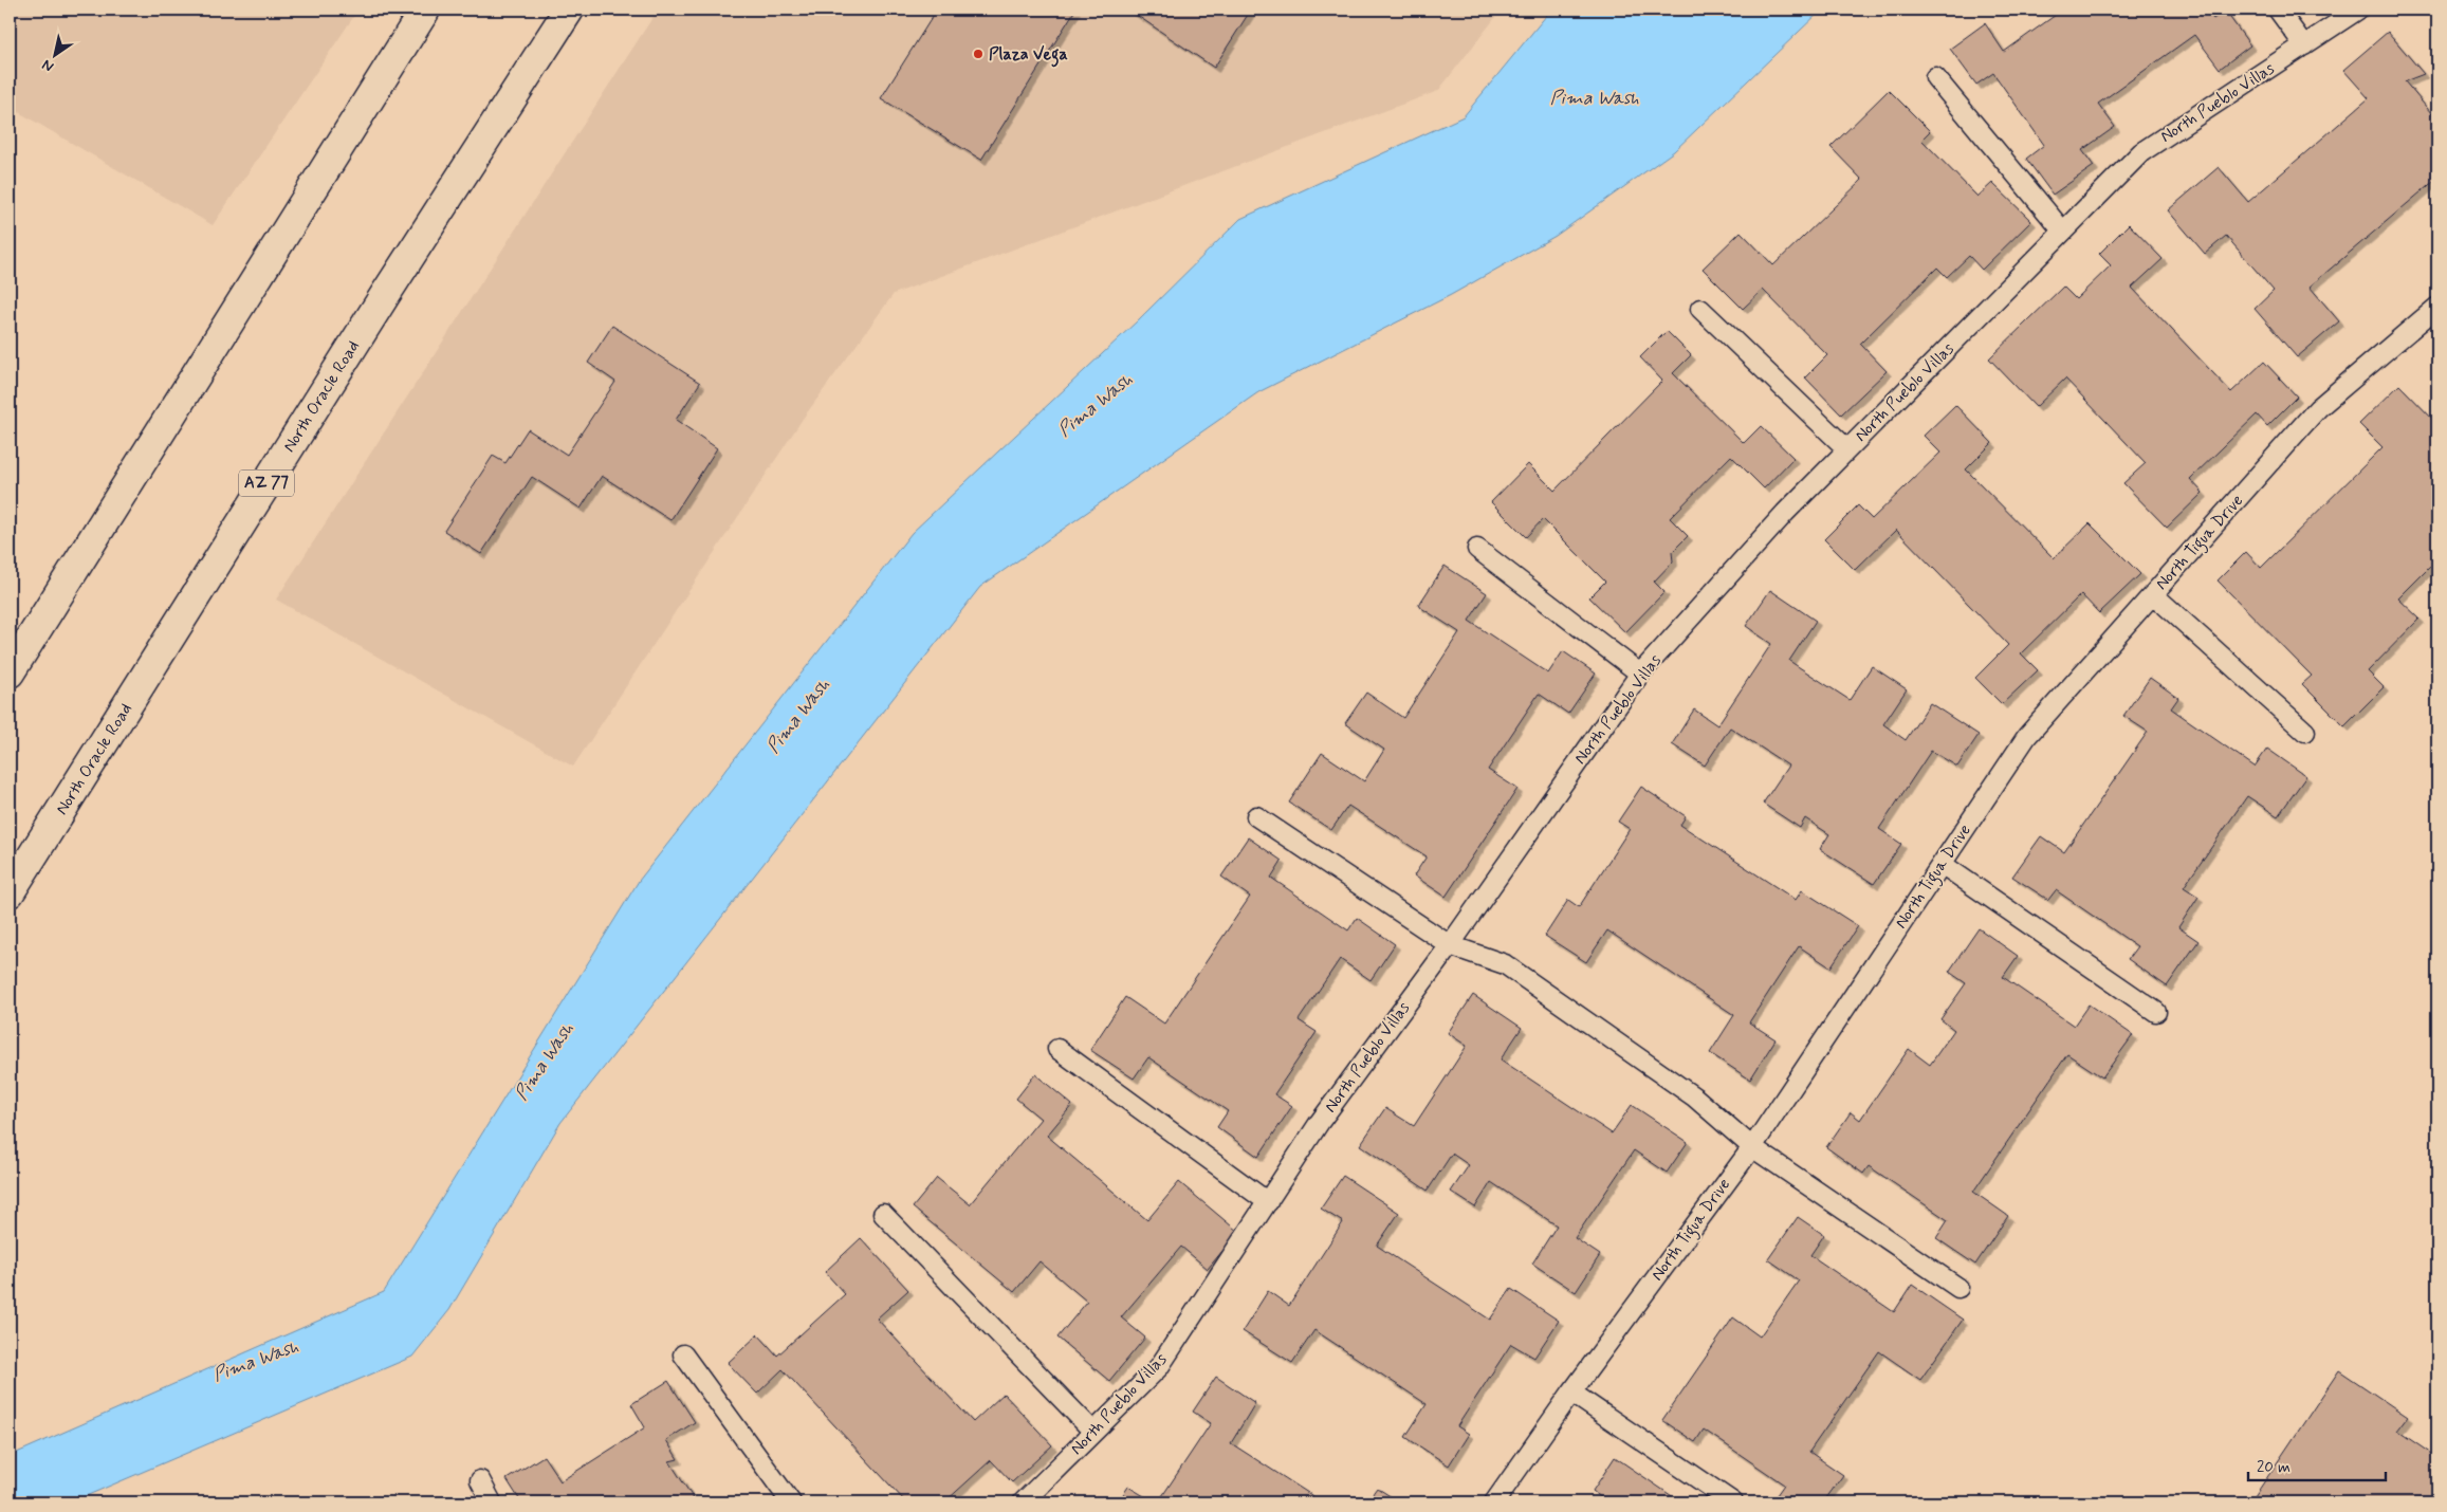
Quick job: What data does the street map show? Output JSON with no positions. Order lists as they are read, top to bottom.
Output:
{
  "streets": {
    "highway": ["North Oracle Road", "AZ 77"],
    "lane": ["North Pueblo Villas", "North Tigua Drive"]
  },
  "water": ["Pima Wash"],
  "places": ["Plaza Vega"],
  "scale_bar": "20 m",
  "north": "bottom left"
}
